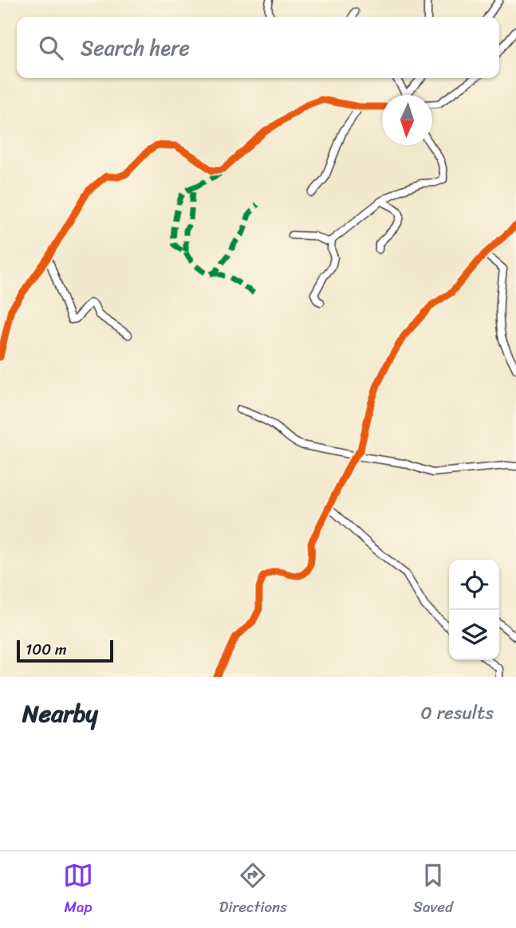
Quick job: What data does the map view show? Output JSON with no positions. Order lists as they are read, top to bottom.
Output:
{
  "scale_bar": "100 m",
  "north": "bottom",
  "page": {
    "search": "Search here",
    "scale": "100 m",
    "heading": ["Nearby", "0 results"],
    "nav": ["Map", "Directions", "Saved"]
  }
}
